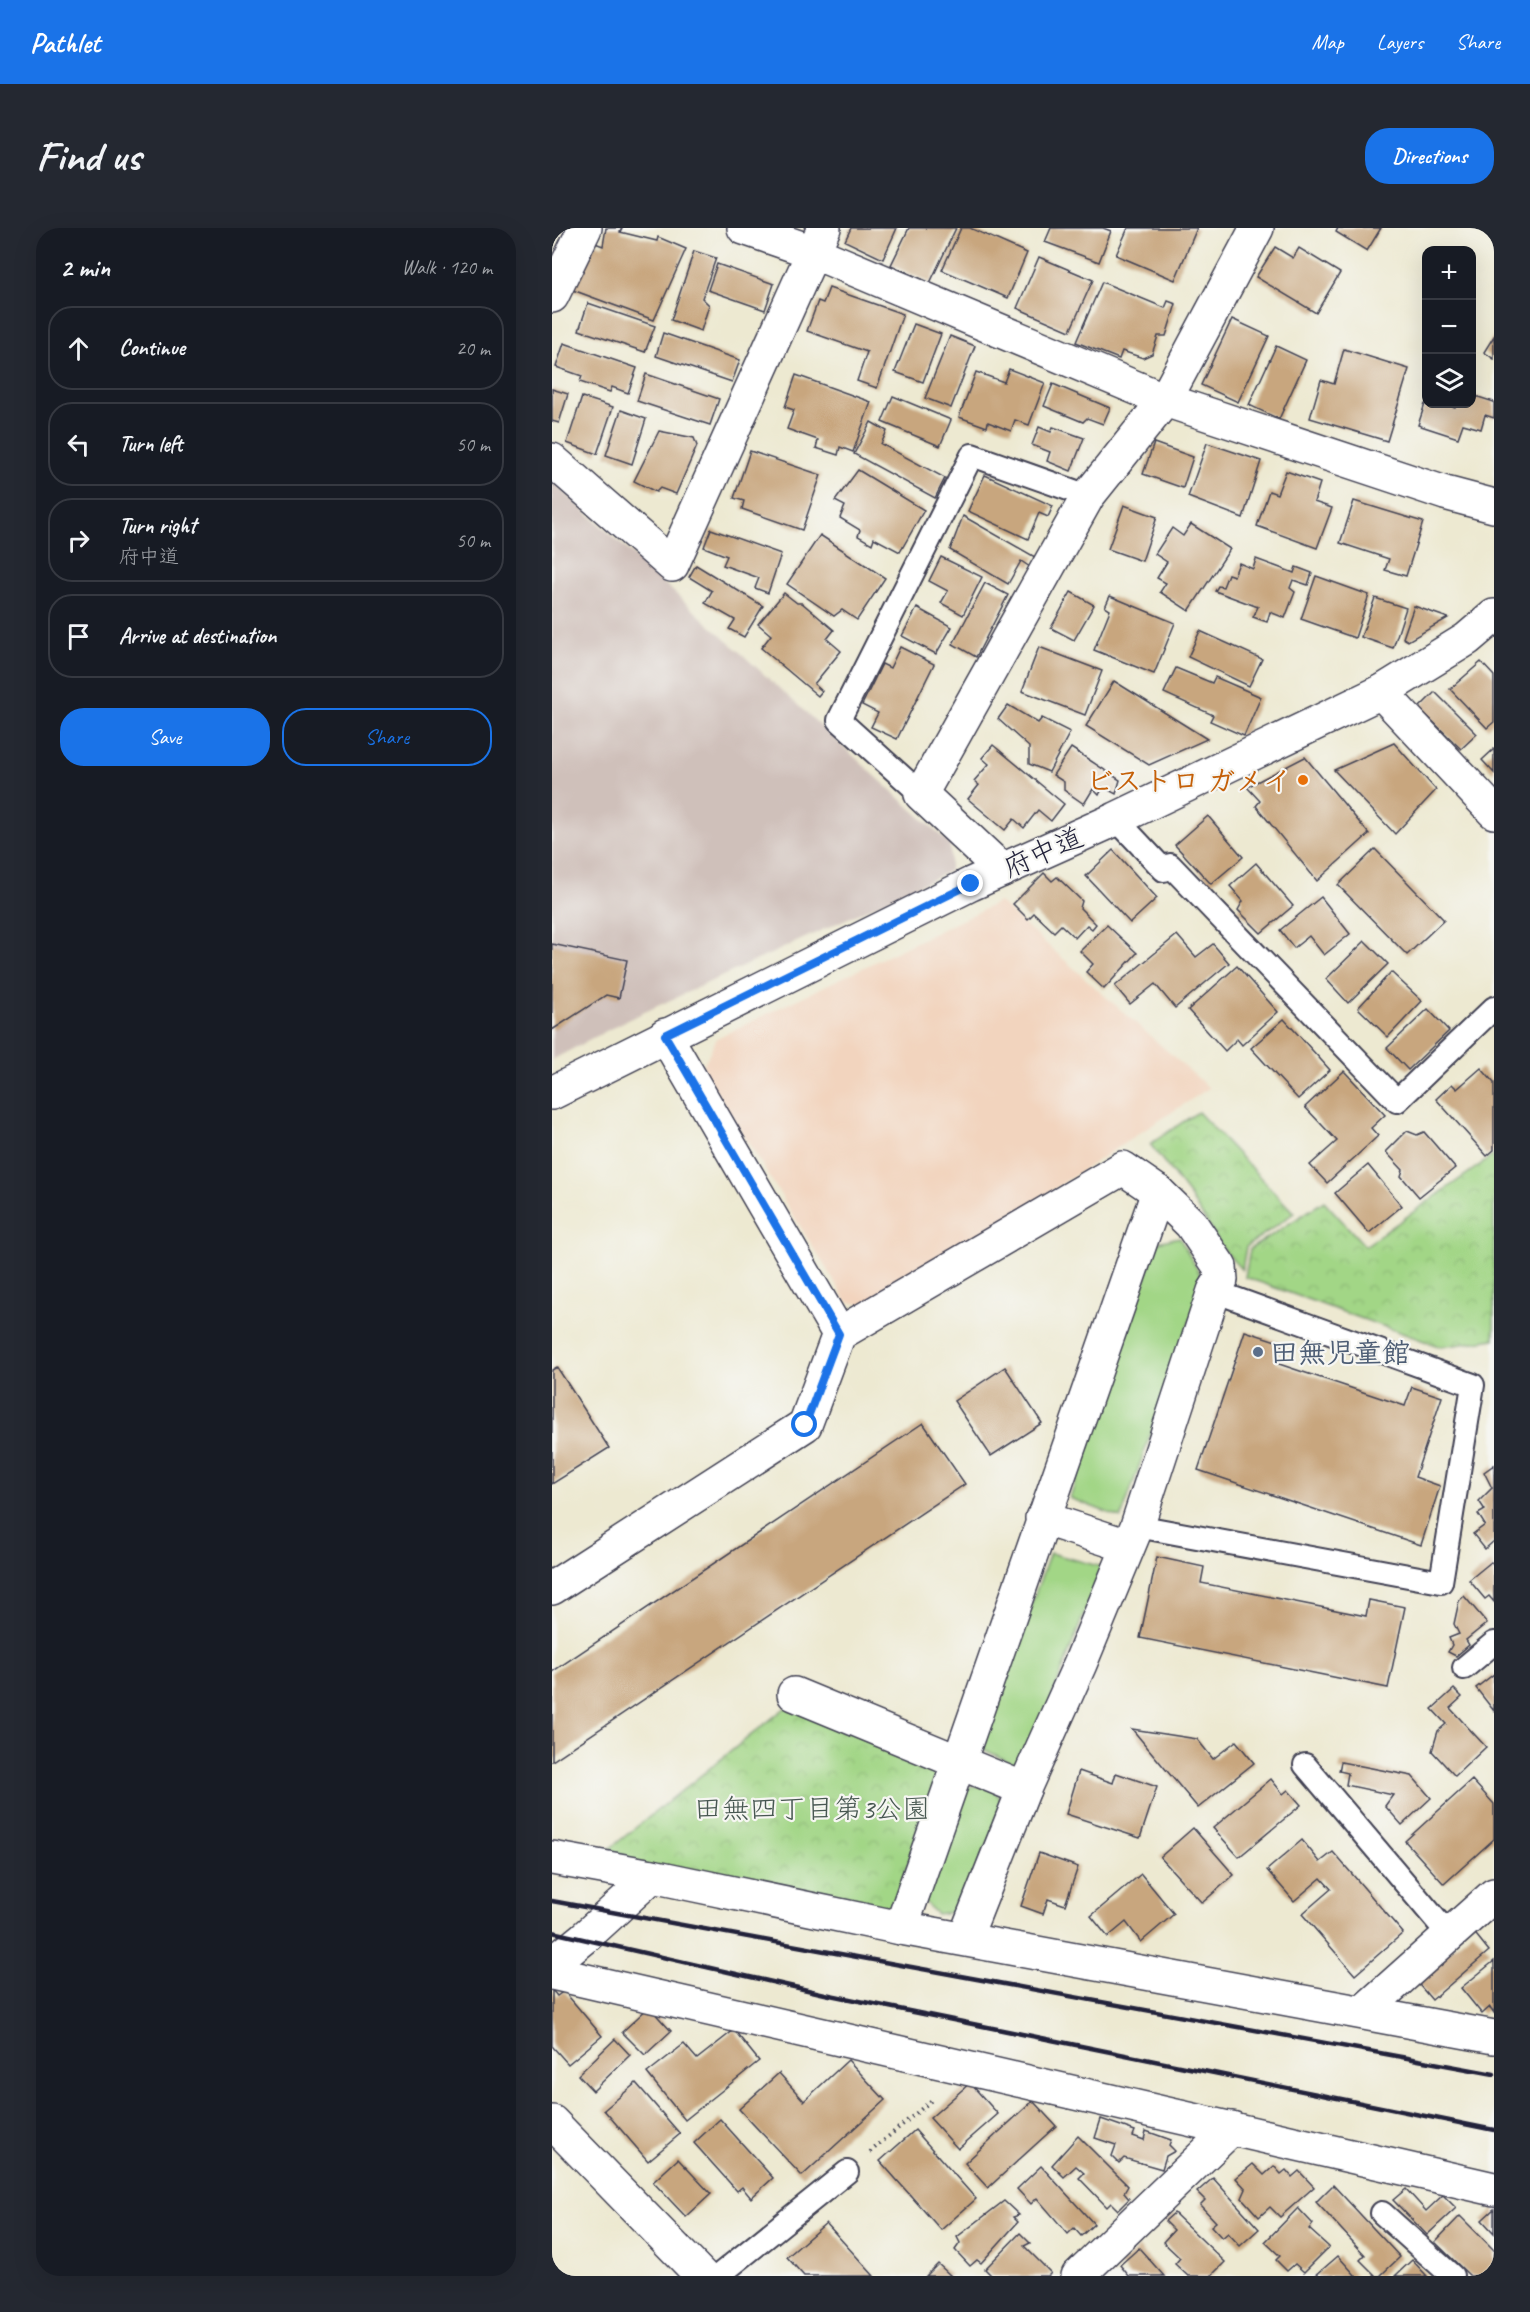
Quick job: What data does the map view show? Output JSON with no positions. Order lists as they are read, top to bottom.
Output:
{
  "streets": {
    "street": ["府中道"]
  },
  "parks": ["田無四丁目第3公園"],
  "places": ["ビストロ ガメイ", "田無児童館"],
  "page": {
    "header": "Pathlet",
    "nav": ["Map", "Layers", "Share"],
    "buttons": [
      "Directions",
      ["Save", "Share"]
    ],
    "title": "Find us",
    "heading": ["2 min", "Walk · 120 m"],
    "map_buttons": ["+", "−"],
    "list": [
      ["Continue", "20 m"],
      ["Turn left", "50 m"],
      ["Turn right", "府中道", "50 m"],
      "Arrive at destination"
    ]
  }
}
